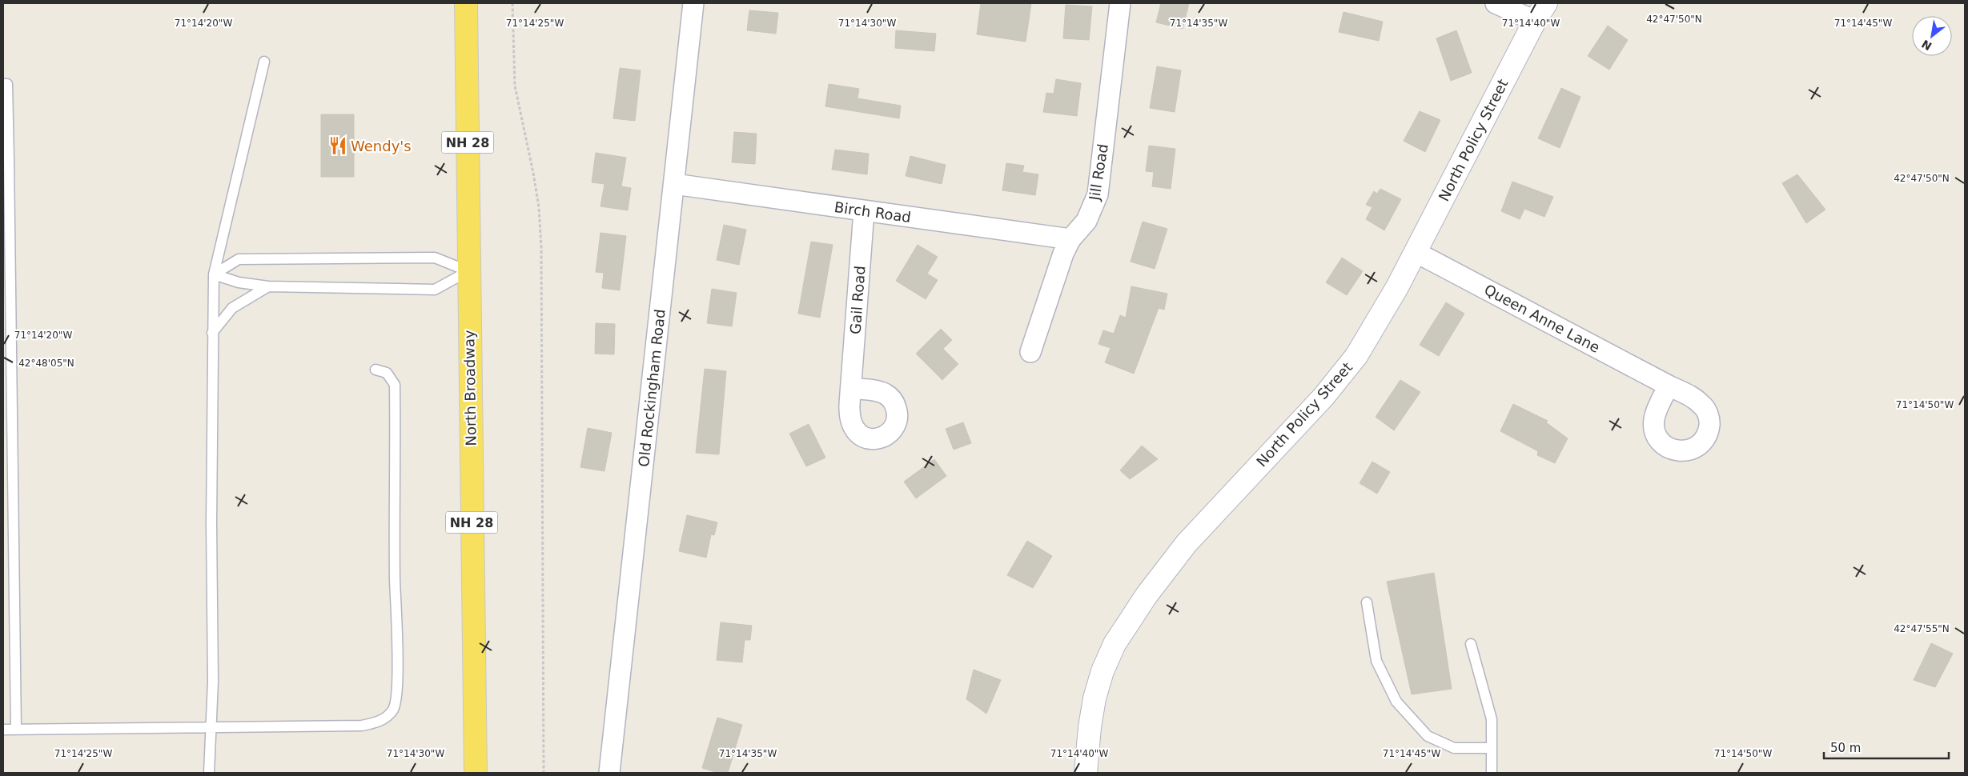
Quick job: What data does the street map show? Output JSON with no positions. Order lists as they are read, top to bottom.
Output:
{
  "streets": {
    "main road": ["NH 28", "North Broadway"],
    "street": [
      "North Policy Street",
      "Jill Road",
      "Birch Road",
      "Gail Road",
      "Queen Anne Lane",
      "Old Rockingham Road"
    ]
  },
  "crossings": [
    ["North Policy Street", "Queen Anne Lane"],
    ["Jill Road", "Birch Road"],
    ["Birch Road", "Gail Road"],
    ["Birch Road", "Old Rockingham Road"]
  ],
  "places": {
    "restaurant": ["Wendy's"]
  },
  "scale_bar": "50 m",
  "north": "bottom left",
  "coordinates": [
    "42°47'50\"N",
    "71°14'35\"W",
    "71°14'40\"W",
    "71°14'45\"W",
    "71°14'20\"W",
    "71°14'25\"W",
    "71°14'30\"W",
    "42°48'05\"N",
    "71°14'50\"W",
    "42°47'55\"N"
  ]
}
